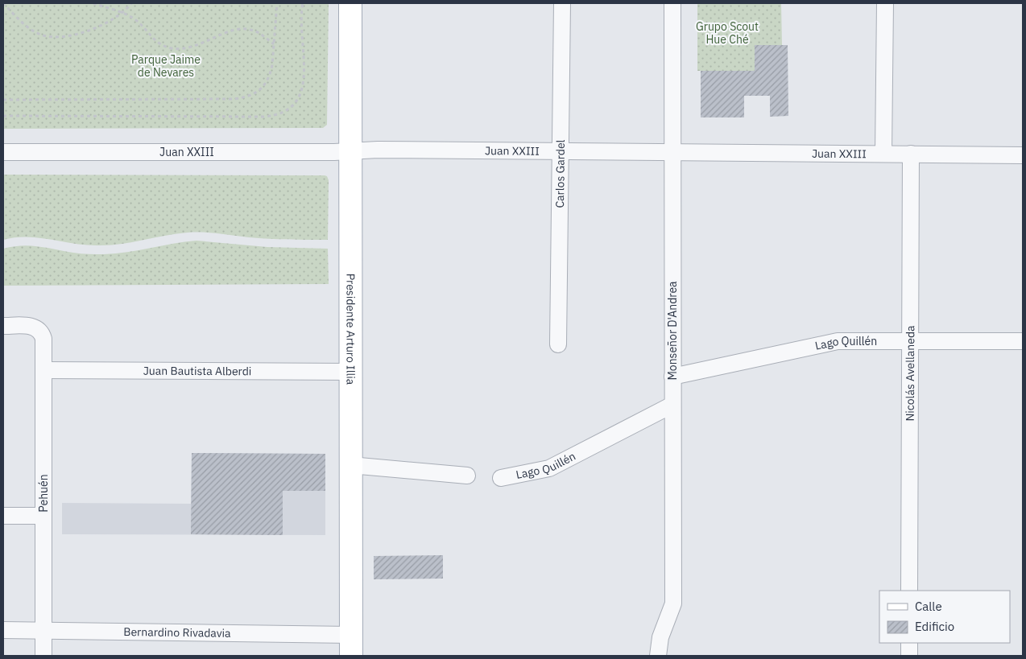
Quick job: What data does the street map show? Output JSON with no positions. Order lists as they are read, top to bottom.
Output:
{
  "streets": {
    "main road": ["Presidente Arturo Illia"],
    "street": [
      "Juan XXIII",
      "Carlos Gardel",
      "Monseñor D'Andrea",
      "Lago Quillén",
      "Juan Bautista Alberdi",
      "Nicolás Avellaneda",
      "Pehuén",
      "Bernardino Rivadavia"
    ]
  },
  "crossings": [
    ["Juan XXIII", "Carlos Gardel"],
    ["Juan XXIII", "Presidente Arturo Illia"],
    ["Juan XXIII", "Monseñor D'Andrea"],
    ["Juan XXIII", "Nicolás Avellaneda"],
    ["Presidente Arturo Illia", "Juan Bautista Alberdi"],
    ["Presidente Arturo Illia", "Bernardino Rivadavia"],
    ["Monseñor D'Andrea", "Lago Quillén"],
    ["Lago Quillén", "Nicolás Avellaneda"],
    ["Juan Bautista Alberdi", "Pehuén"],
    ["Pehuén", "Bernardino Rivadavia"]
  ],
  "parks": ["Grupo Scout Hue Ché", "Parque Jaime de Nevares"],
  "legend": ["Calle", "Edificio"]
}
